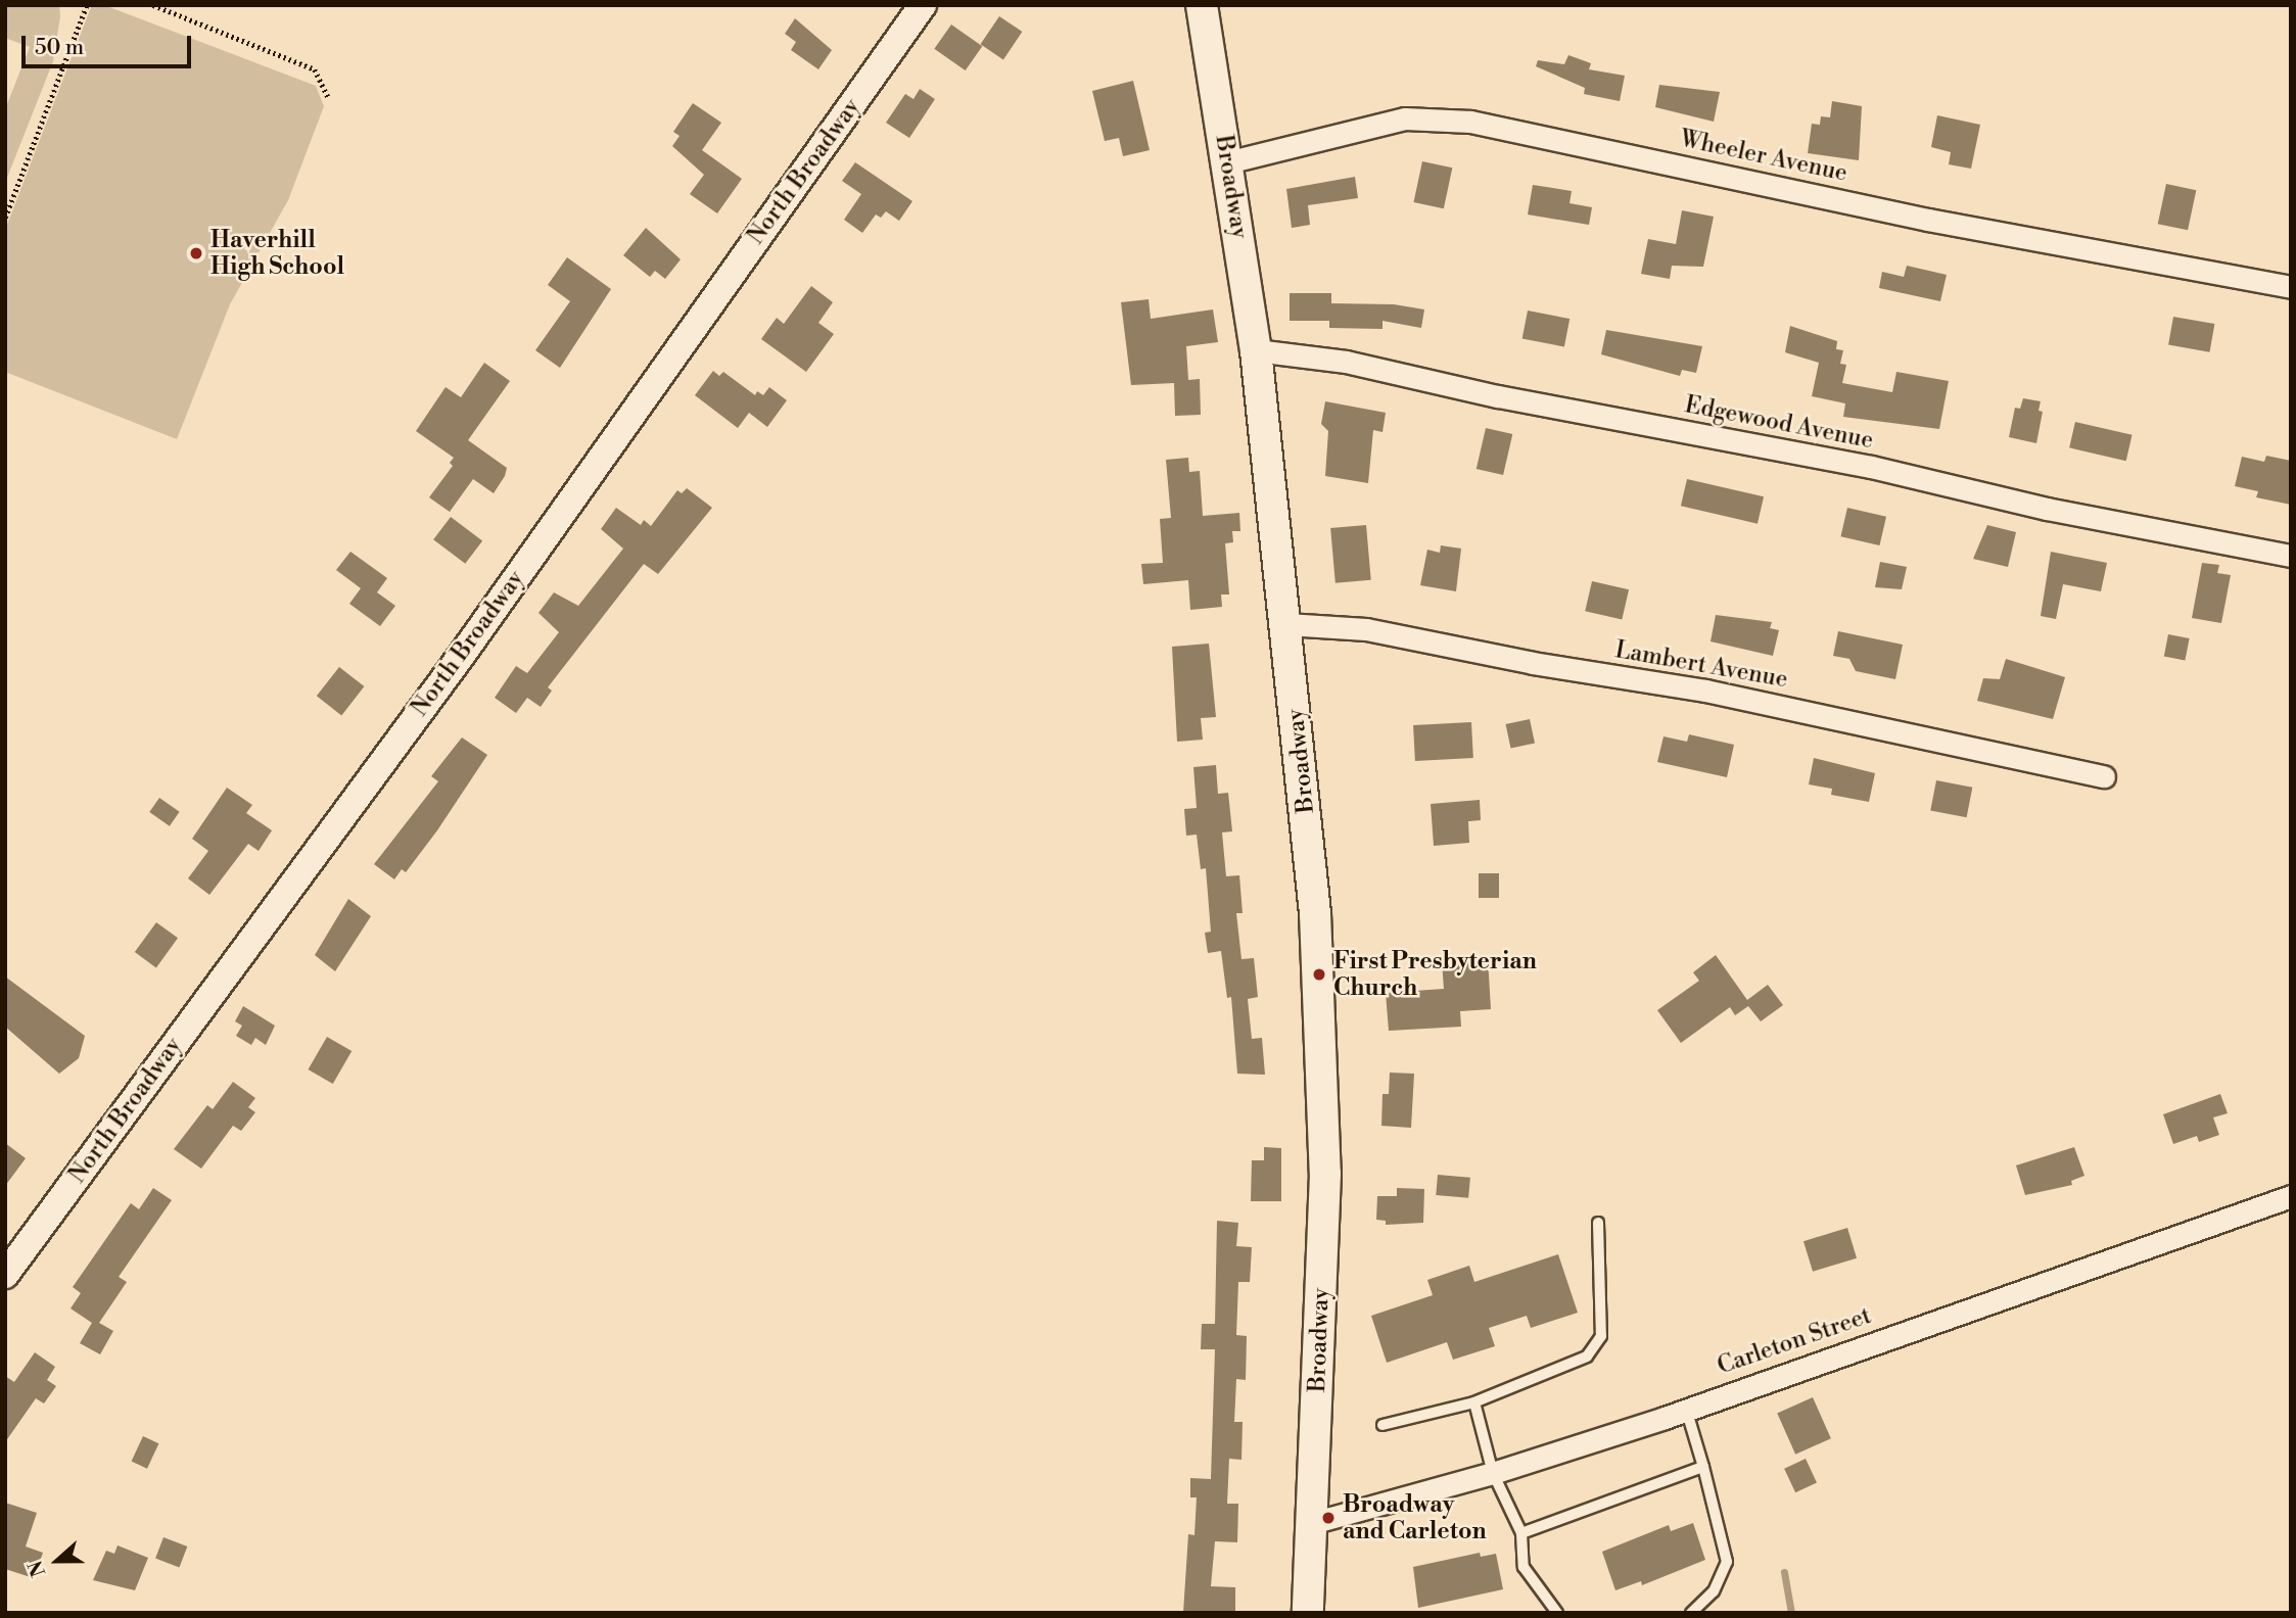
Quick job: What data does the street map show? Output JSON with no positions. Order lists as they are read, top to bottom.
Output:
{
  "streets": {
    "main road": ["Broadway"],
    "street": [
      "Wheeler Avenue",
      "North Broadway",
      "Edgewood Avenue",
      "Lambert Avenue",
      "Carleton Street"
    ]
  },
  "crossings": [
    ["Wheeler Avenue", "Broadway"],
    ["Broadway", "Edgewood Avenue"],
    ["Broadway", "Lambert Avenue"],
    ["Broadway", "Carleton Street"]
  ],
  "places": ["Haverhill High School", "First Presbyterian Church", "Broadway and Carleton"],
  "scale_bar": "50 m",
  "north": "left"
}
